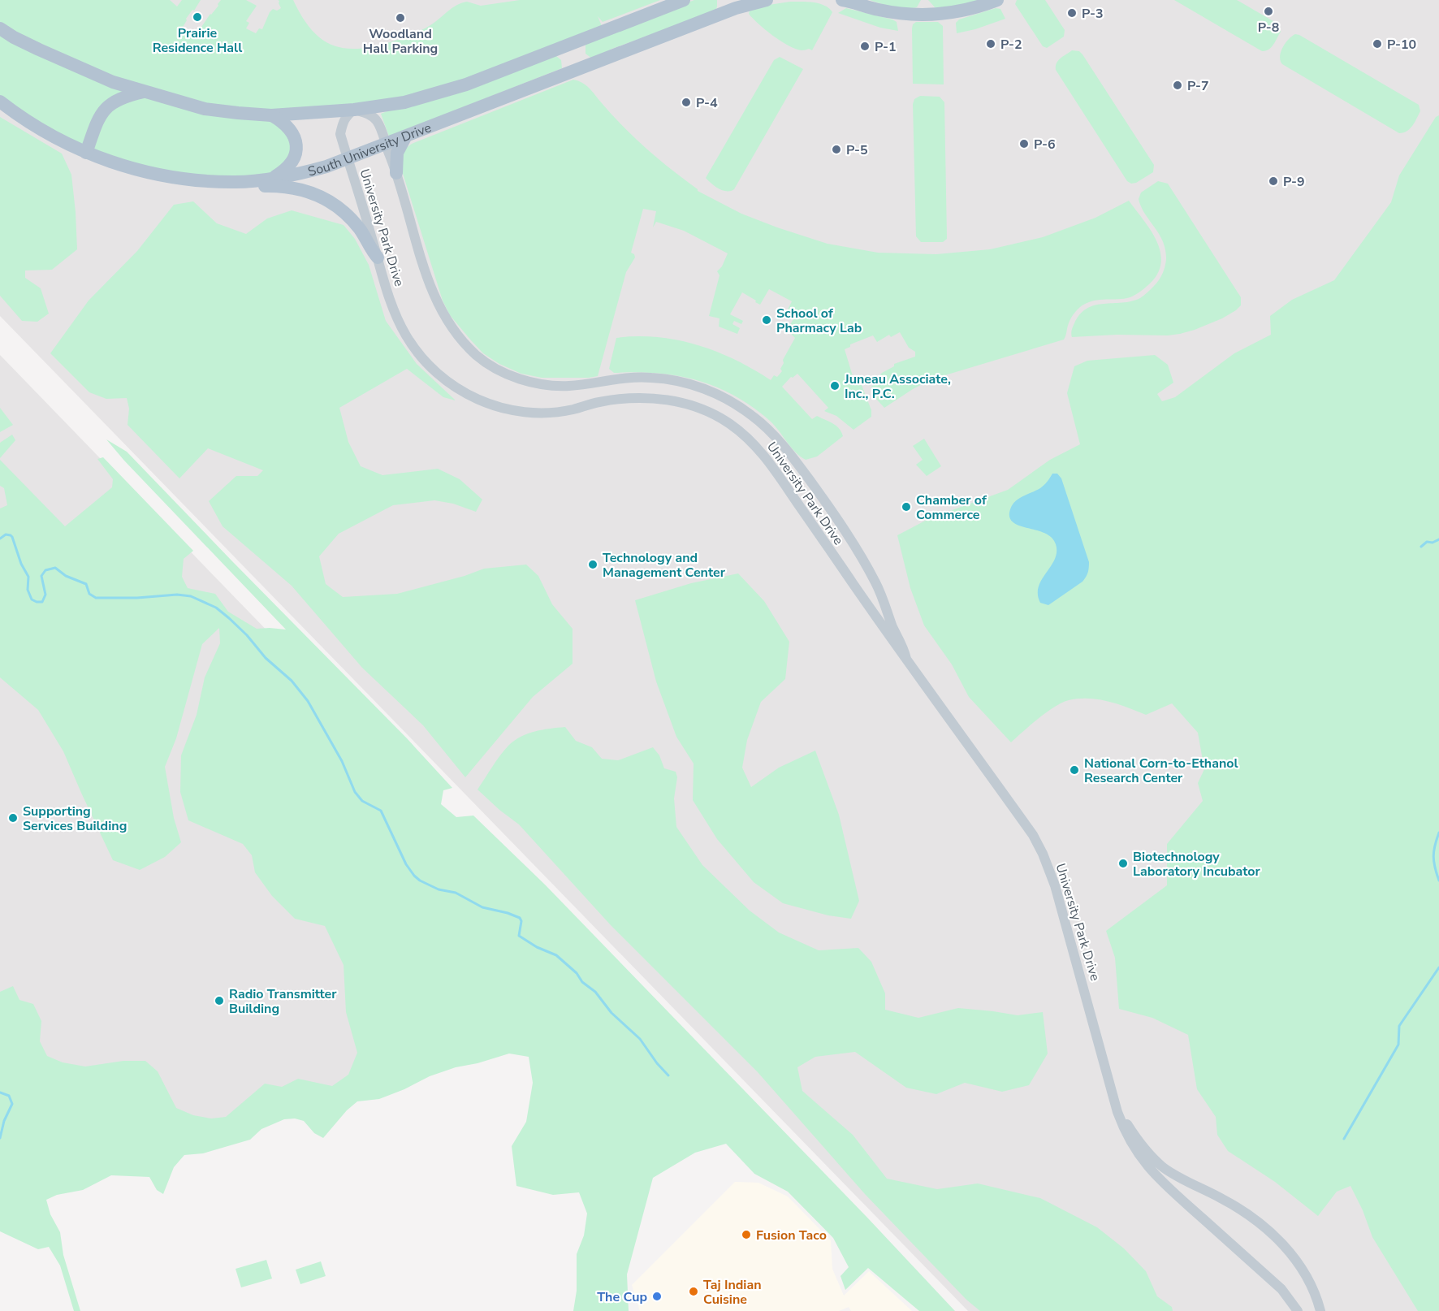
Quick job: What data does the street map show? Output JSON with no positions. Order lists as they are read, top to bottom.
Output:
{
  "streets": {
    "main road": ["South University Drive"],
    "street": ["University Park Drive"]
  },
  "crossings": [
    ["South University Drive", "University Park Drive"]
  ],
  "places": [
    "P-8",
    "P-3",
    "Prairie Residence Hall",
    "Woodland Hall Parking",
    "P-2",
    "P-10",
    "P-1",
    "P-7",
    "P-4",
    "P-6",
    "P-5",
    "P-9",
    "School of Pharmacy Lab",
    "Juneau Associate, Inc., P.C.",
    "Chamber of Commerce",
    "Technology and Management Center",
    "National Corn-to-Ethanol Research Center",
    "Supporting Services Building",
    "Biotechnology Laboratory Incubator",
    "Radio Transmitter Building",
    "Fusion Taco",
    "Taj Indian Cuisine",
    "The Cup"
  ]
}
